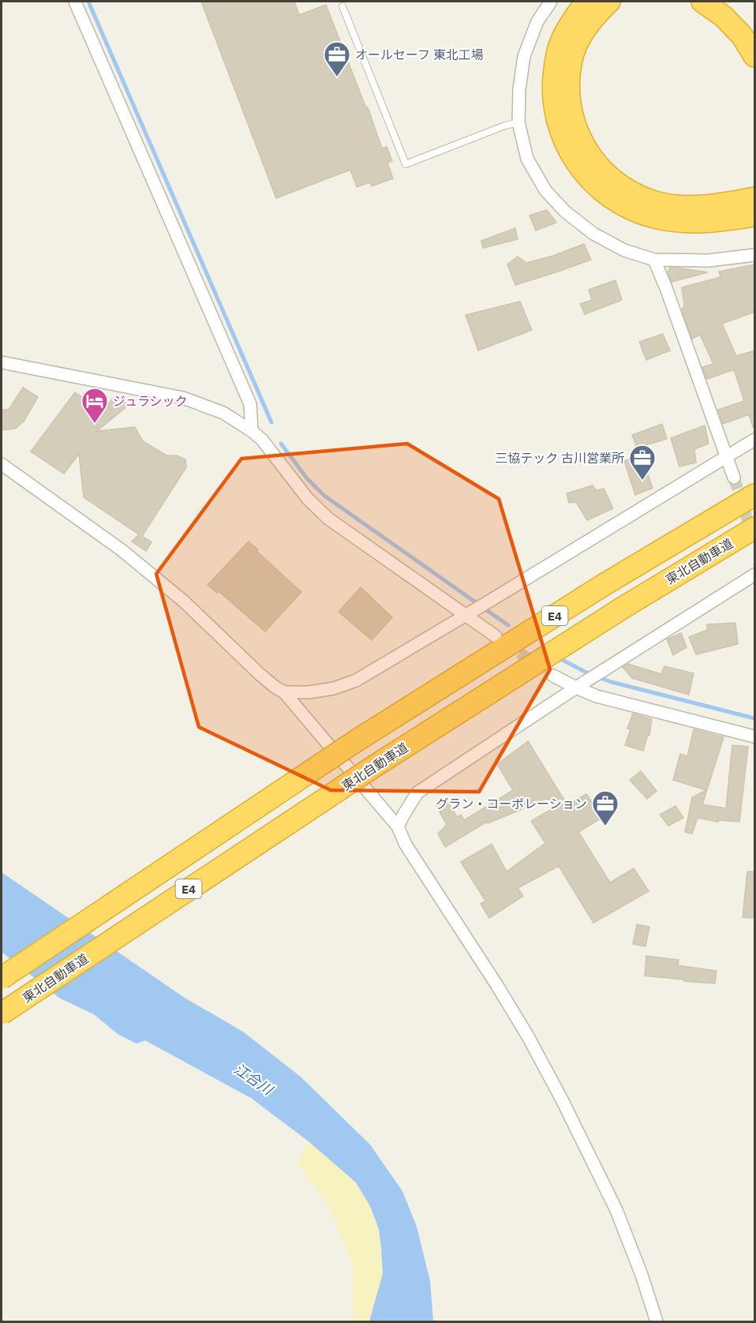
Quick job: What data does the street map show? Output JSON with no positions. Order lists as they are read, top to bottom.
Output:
{
  "streets": {
    "highway": ["東北自動車道", "E4"]
  },
  "water": ["江合川"],
  "places": {
    "office": ["オールセーフ 東北工場", "三協テック 古川営業所", "グラン・コーポレーション"],
    "hotel": ["ジュラシック"]
  }
}
